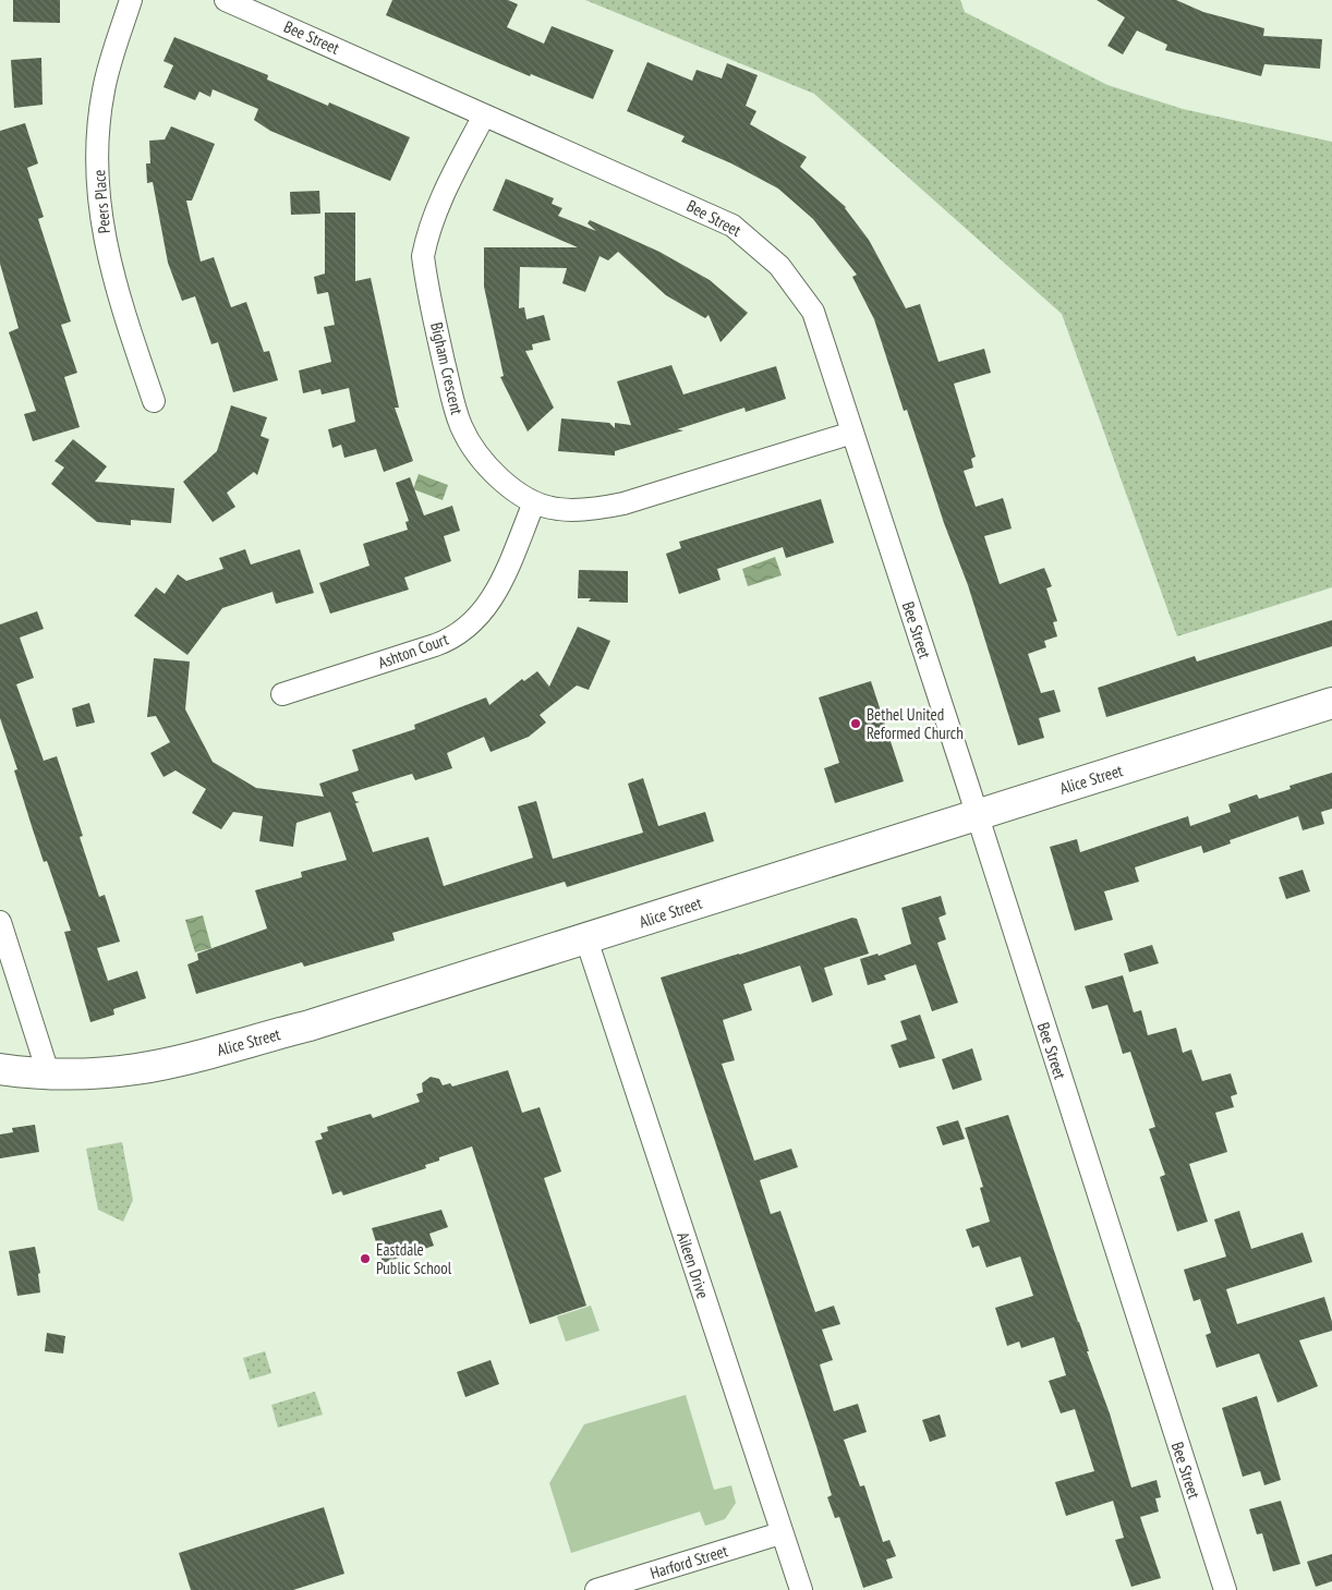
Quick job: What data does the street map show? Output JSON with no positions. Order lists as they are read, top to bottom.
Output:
{
  "streets": {
    "street": [
      "Bee Street",
      "Peers Place",
      "Bigham Crescent",
      "Ashton Court",
      "Alice Street",
      "Aileen Drive",
      "Harford Street"
    ]
  },
  "crossings": [
    ["Bee Street", "Bigham Crescent"],
    ["Bee Street", "Alice Street"],
    ["Bigham Crescent", "Ashton Court"],
    ["Alice Street", "Aileen Drive"],
    ["Aileen Drive", "Harford Street"]
  ],
  "places": ["Bethel United Reformed Church", "Eastdale Public School"]
}
